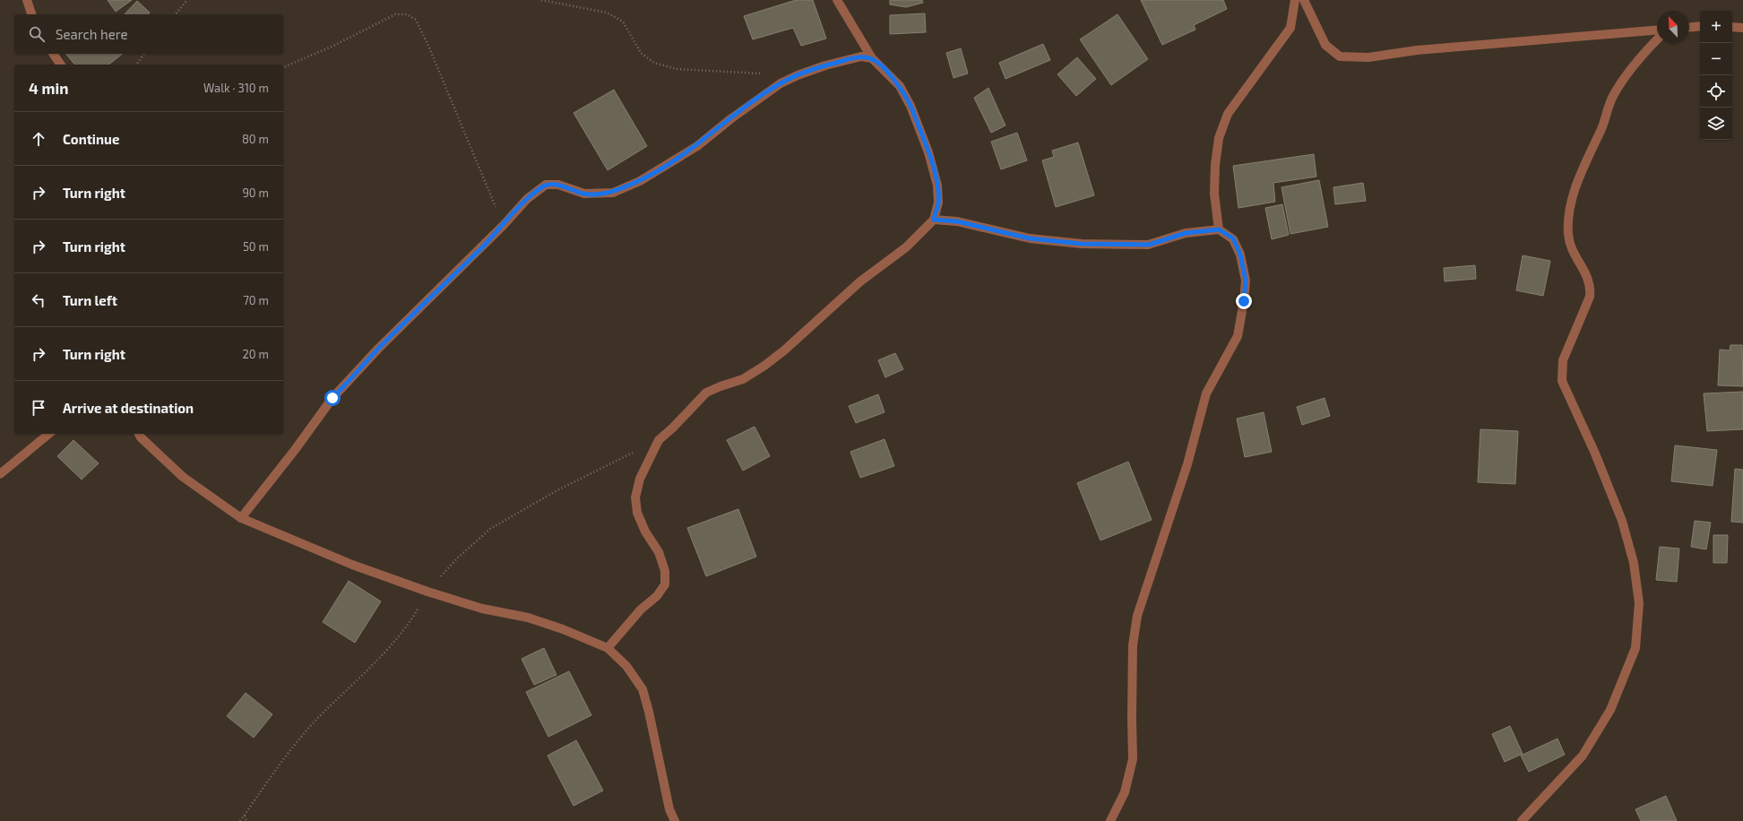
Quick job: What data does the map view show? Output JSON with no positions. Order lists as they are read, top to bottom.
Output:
{
  "north": "top left",
  "page": {
    "map_buttons": ["+", "−"],
    "search": "Search here",
    "heading": ["4 min", "Walk · 310 m"],
    "list": [
      ["Continue", "80 m"],
      ["Turn right", "90 m"],
      ["Turn right", "50 m"],
      ["Turn left", "70 m"],
      ["Turn right", "20 m"],
      "Arrive at destination"
    ]
  }
}
